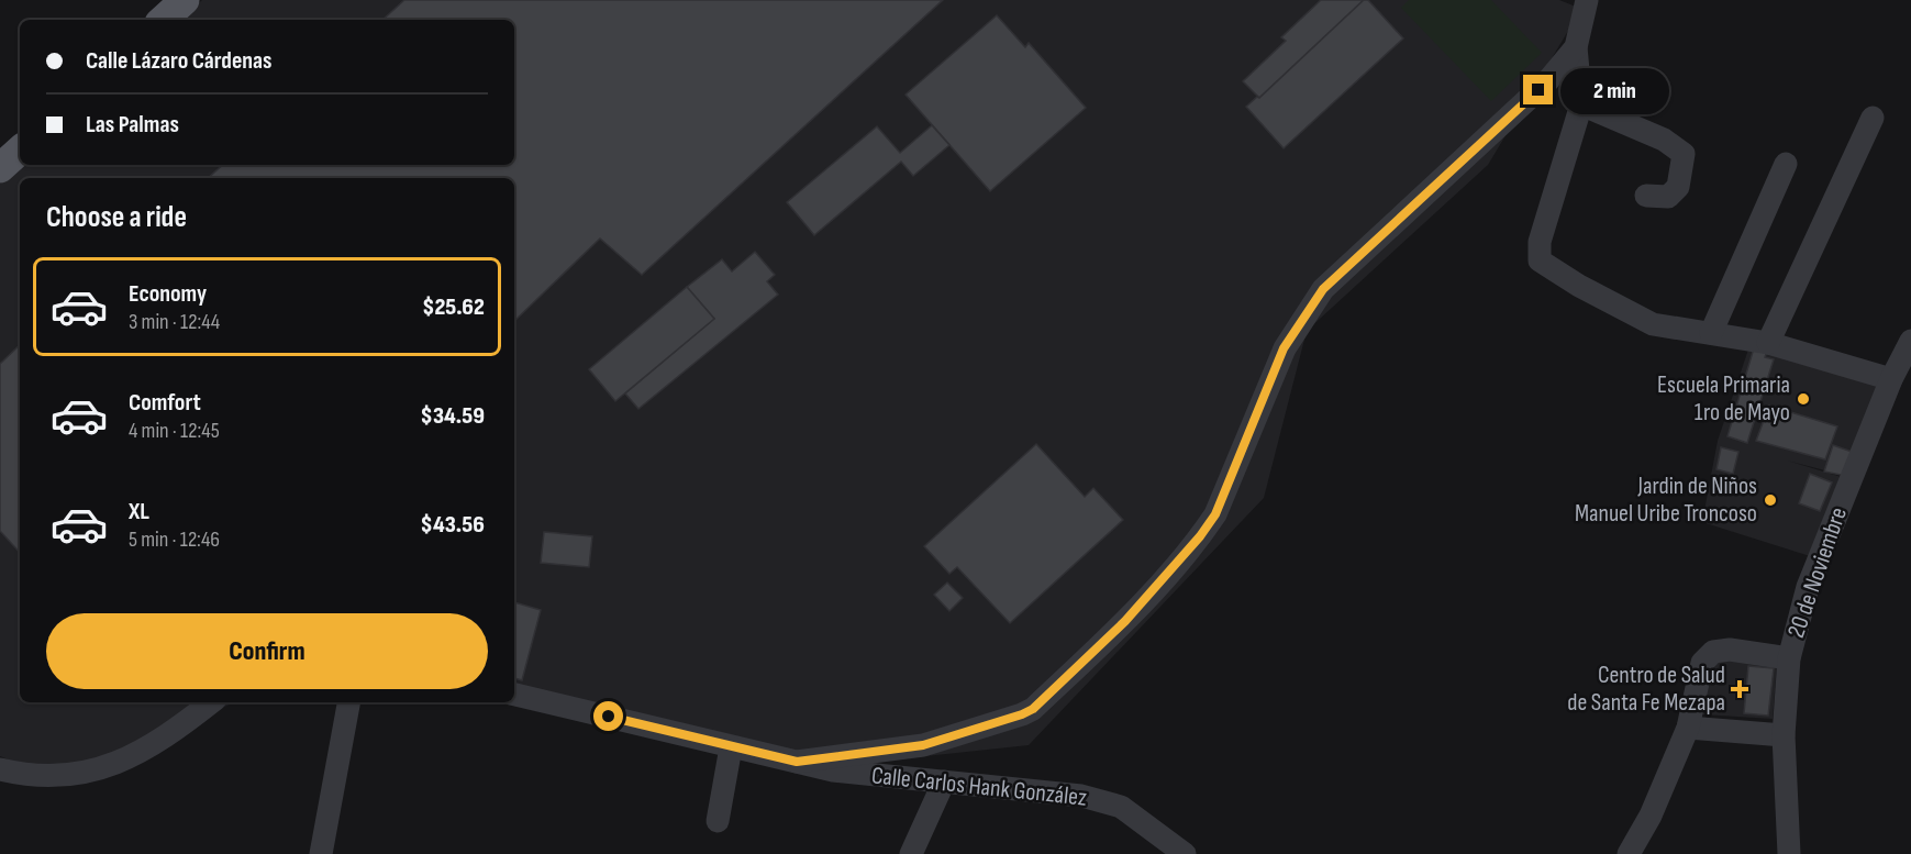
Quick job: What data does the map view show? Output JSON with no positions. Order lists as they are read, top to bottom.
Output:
{
  "streets": {
    "street": ["20 de Noviembre", "Calle Carlos Hank González"]
  },
  "places": {
    "other": ["Escuela Primaria 1ro de Mayo", "Jardin de Niños Manuel Uribe Troncoso"],
    "health": ["Centro de Salud de Santa Fe Mezapa"]
  },
  "page": {
    "banner": ["Calle Lázaro Cárdenas", "Las Palmas"],
    "bubble": "2 min",
    "heading": "Choose a ride",
    "list": [
      {
        "name": "Economy",
        "note": "3 min · 12:44",
        "value": "$25.62"
      },
      {
        "name": "Comfort",
        "note": "4 min · 12:45",
        "value": "$34.59"
      },
      {
        "name": "XL",
        "note": "5 min · 12:46",
        "value": "$43.56"
      }
    ],
    "buttons": "Confirm"
  }
}
